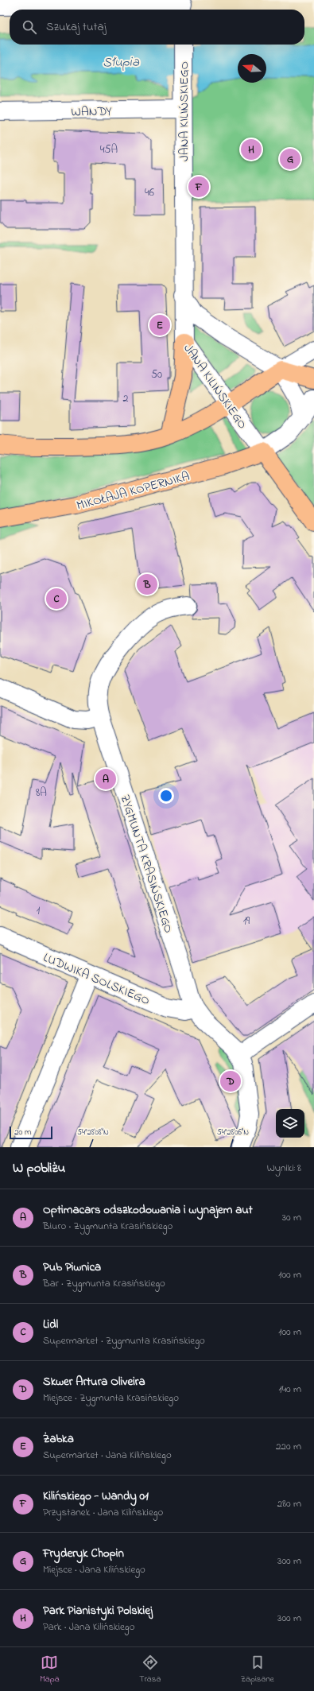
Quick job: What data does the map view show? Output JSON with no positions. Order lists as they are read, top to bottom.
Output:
{
  "streets": {
    "main road": ["MIKOŁAJA KOPERNIKA"],
    "street": [
      "WANDY",
      "JANA KILIŃSKIEGO",
      "ZYGMUNTA KRASIŃSKIEGO",
      "LUDWIKA SOLSKIEGO"
    ]
  },
  "crossings": [
    ["WANDY", "JANA KILIŃSKIEGO"],
    ["JANA KILIŃSKIEGO", "MIKOŁAJA KOPERNIKA"],
    ["ZYGMUNTA KRASIŃSKIEGO", "LUDWIKA SOLSKIEGO"]
  ],
  "water": ["Słupia"],
  "house_numbers": [
    "45A",
    "46",
    "50",
    "2",
    "8A",
    "1",
    "19"
  ],
  "scale_bar": "20 m",
  "north": "left",
  "page": {
    "search": "Szukaj tutaj",
    "pins": [
      "H",
      "G",
      "F",
      "E",
      "B",
      "C",
      "A",
      "D"
    ],
    "scale": "20 m",
    "heading": ["W pobliżu", "Wyniki: 8"],
    "list": [
      {
        "mark": "A",
        "name": "Optimacars odszkodowania i wynajem aut",
        "note": "Biuro · Zygmunta Krasińskiego",
        "value": "30 m"
      },
      {
        "mark": "B",
        "name": "Pub Piwnica",
        "note": "Bar · Zygmunta Krasińskiego",
        "value": "100 m"
      },
      {
        "mark": "C",
        "name": "Lidl",
        "note": "Supermarket · Zygmunta Krasińskiego",
        "value": "100 m"
      },
      {
        "mark": "D",
        "name": "Skwer Artura Oliveira",
        "note": "Miejsce · Zygmunta Krasińskiego",
        "value": "140 m"
      },
      {
        "mark": "E",
        "name": "Żabka",
        "note": "Supermarket · Jana Kilińskiego",
        "value": "220 m"
      },
      {
        "mark": "F",
        "name": "Kilińskiego - Wandy 01",
        "note": "Przystanek · Jana Kilińskiego",
        "value": "280 m"
      },
      {
        "mark": "G",
        "name": "Fryderyk Chopin",
        "note": "Miejsce · Jana Kilińskiego",
        "value": "300 m"
      },
      {
        "mark": "H",
        "name": "Park Pianistyki Polskiej",
        "note": "Park · Jana Kilińskiego",
        "value": "300 m"
      }
    ],
    "nav": ["Mapa", "Trasa", "Zapisane"]
  },
  "coordinates": ["54°28'08\"N", "54°28'06\"N"]
}
